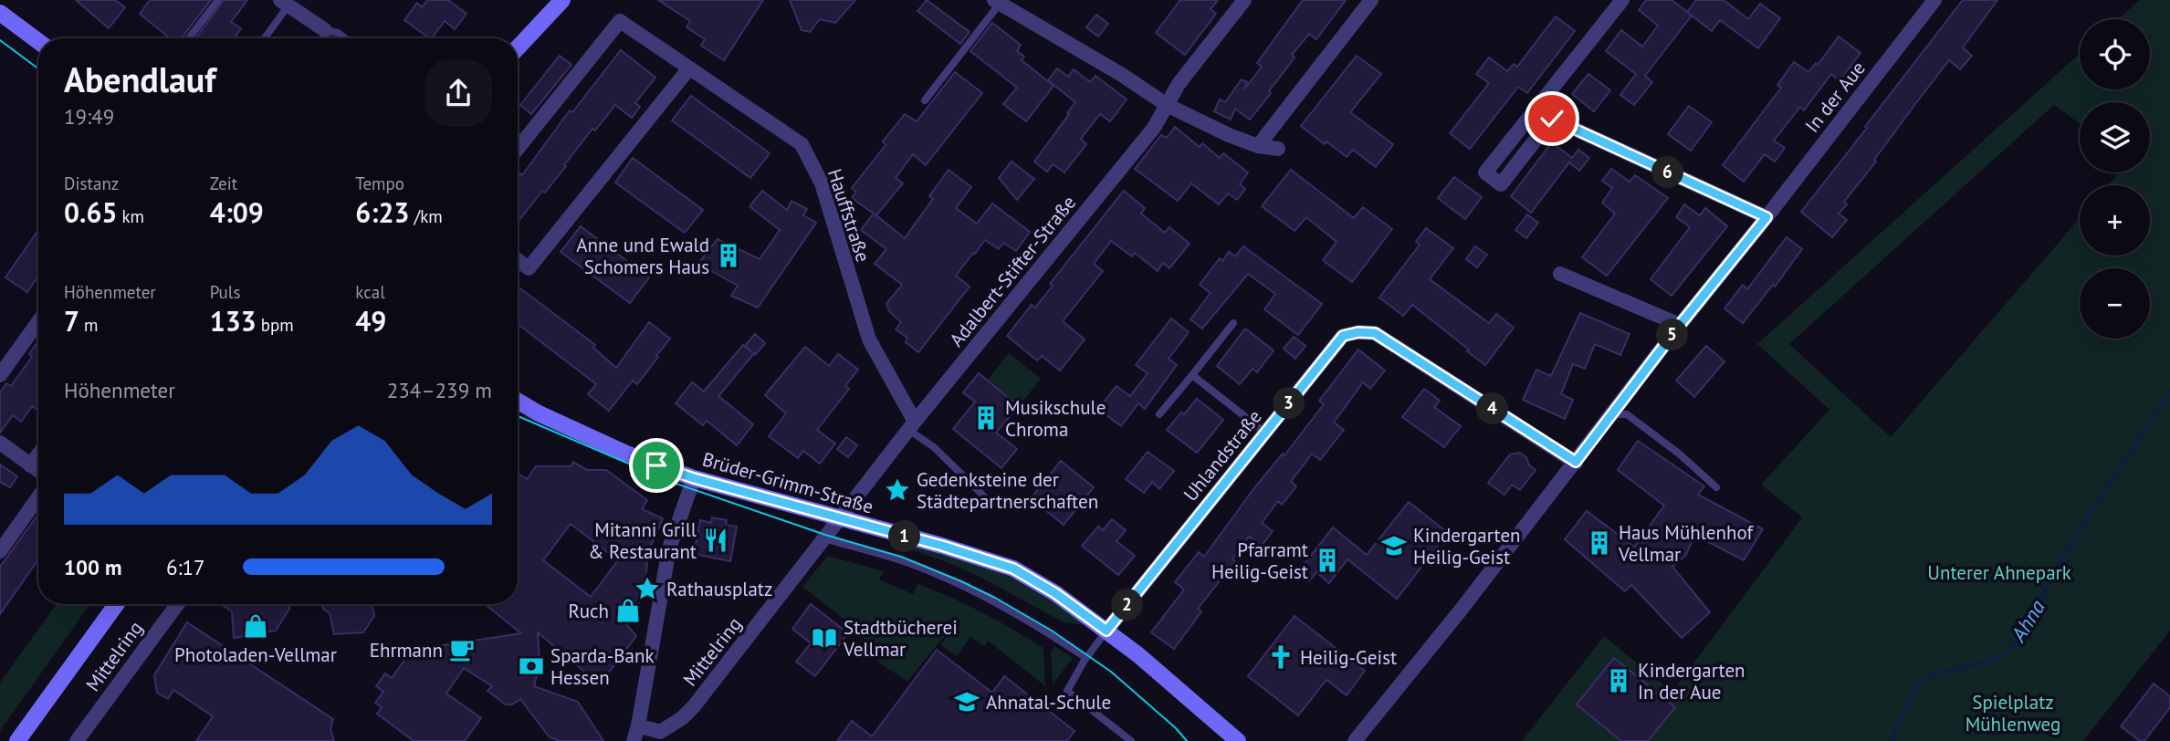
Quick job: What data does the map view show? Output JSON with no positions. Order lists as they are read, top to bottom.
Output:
{
  "streets": {
    "street": [
      "In der Aue",
      "Hauffstraße",
      "Adalbert-Stifter-Straße",
      "Uhlandstraße",
      "Brüder-Grimm-Straße",
      "Mittelring"
    ]
  },
  "crossings": [
    ["In der Aue", "Uhlandstraße"],
    ["Hauffstraße", "Adalbert-Stifter-Straße"],
    ["Adalbert-Stifter-Straße", "Brüder-Grimm-Straße"],
    ["Adalbert-Stifter-Straße", "Mittelring"],
    ["Uhlandstraße", "Brüder-Grimm-Straße"]
  ],
  "water": ["Ahna"],
  "parks": ["Unterer Ahnepark", "Spielplatz Mühlenweg"],
  "places": {
    "building": [
      "Anne und Ewald Schomers Haus",
      "Musikschule Chroma",
      "Haus Mühlenhof Vellmar",
      "Pfarramt Heilig-Geist",
      "Kindergarten In der Aue"
    ],
    "place": ["Gedenksteine der Städtepartnerschaften", "Rathausplatz"],
    "restaurant": ["Mitanni Grill & Restaurant"],
    "school or university": ["Kindergarten Heilig-Geist", "Ahnatal-Schule"],
    "shop": ["Ruch", "Photoladen-Vellmar"],
    "library": ["Stadtbücherei Vellmar"],
    "cafe": ["Ehrmann"],
    "church": ["Heilig-Geist"],
    "bank": ["Sparda-Bank Hessen"]
  },
  "page": {
    "map_buttons": ["+", "−"],
    "heading": ["Abendlauf", "19:49"],
    "stats": [
      ["Distanz", "0.65 km"],
      ["Zeit", "4:09"],
      ["Tempo", "6:23 /km"],
      ["Höhenmeter", "7 m"],
      ["Puls", "133 bpm"],
      ["kcal", "49"]
    ],
    "pins": [
      "6",
      "5",
      "3",
      "4",
      "1",
      "2"
    ],
    "chart": ["Höhenmeter", "234–239 m"],
    "list": [
      {
        "name": "100 m",
        "note": "6:17"
      }
    ]
  }
}
